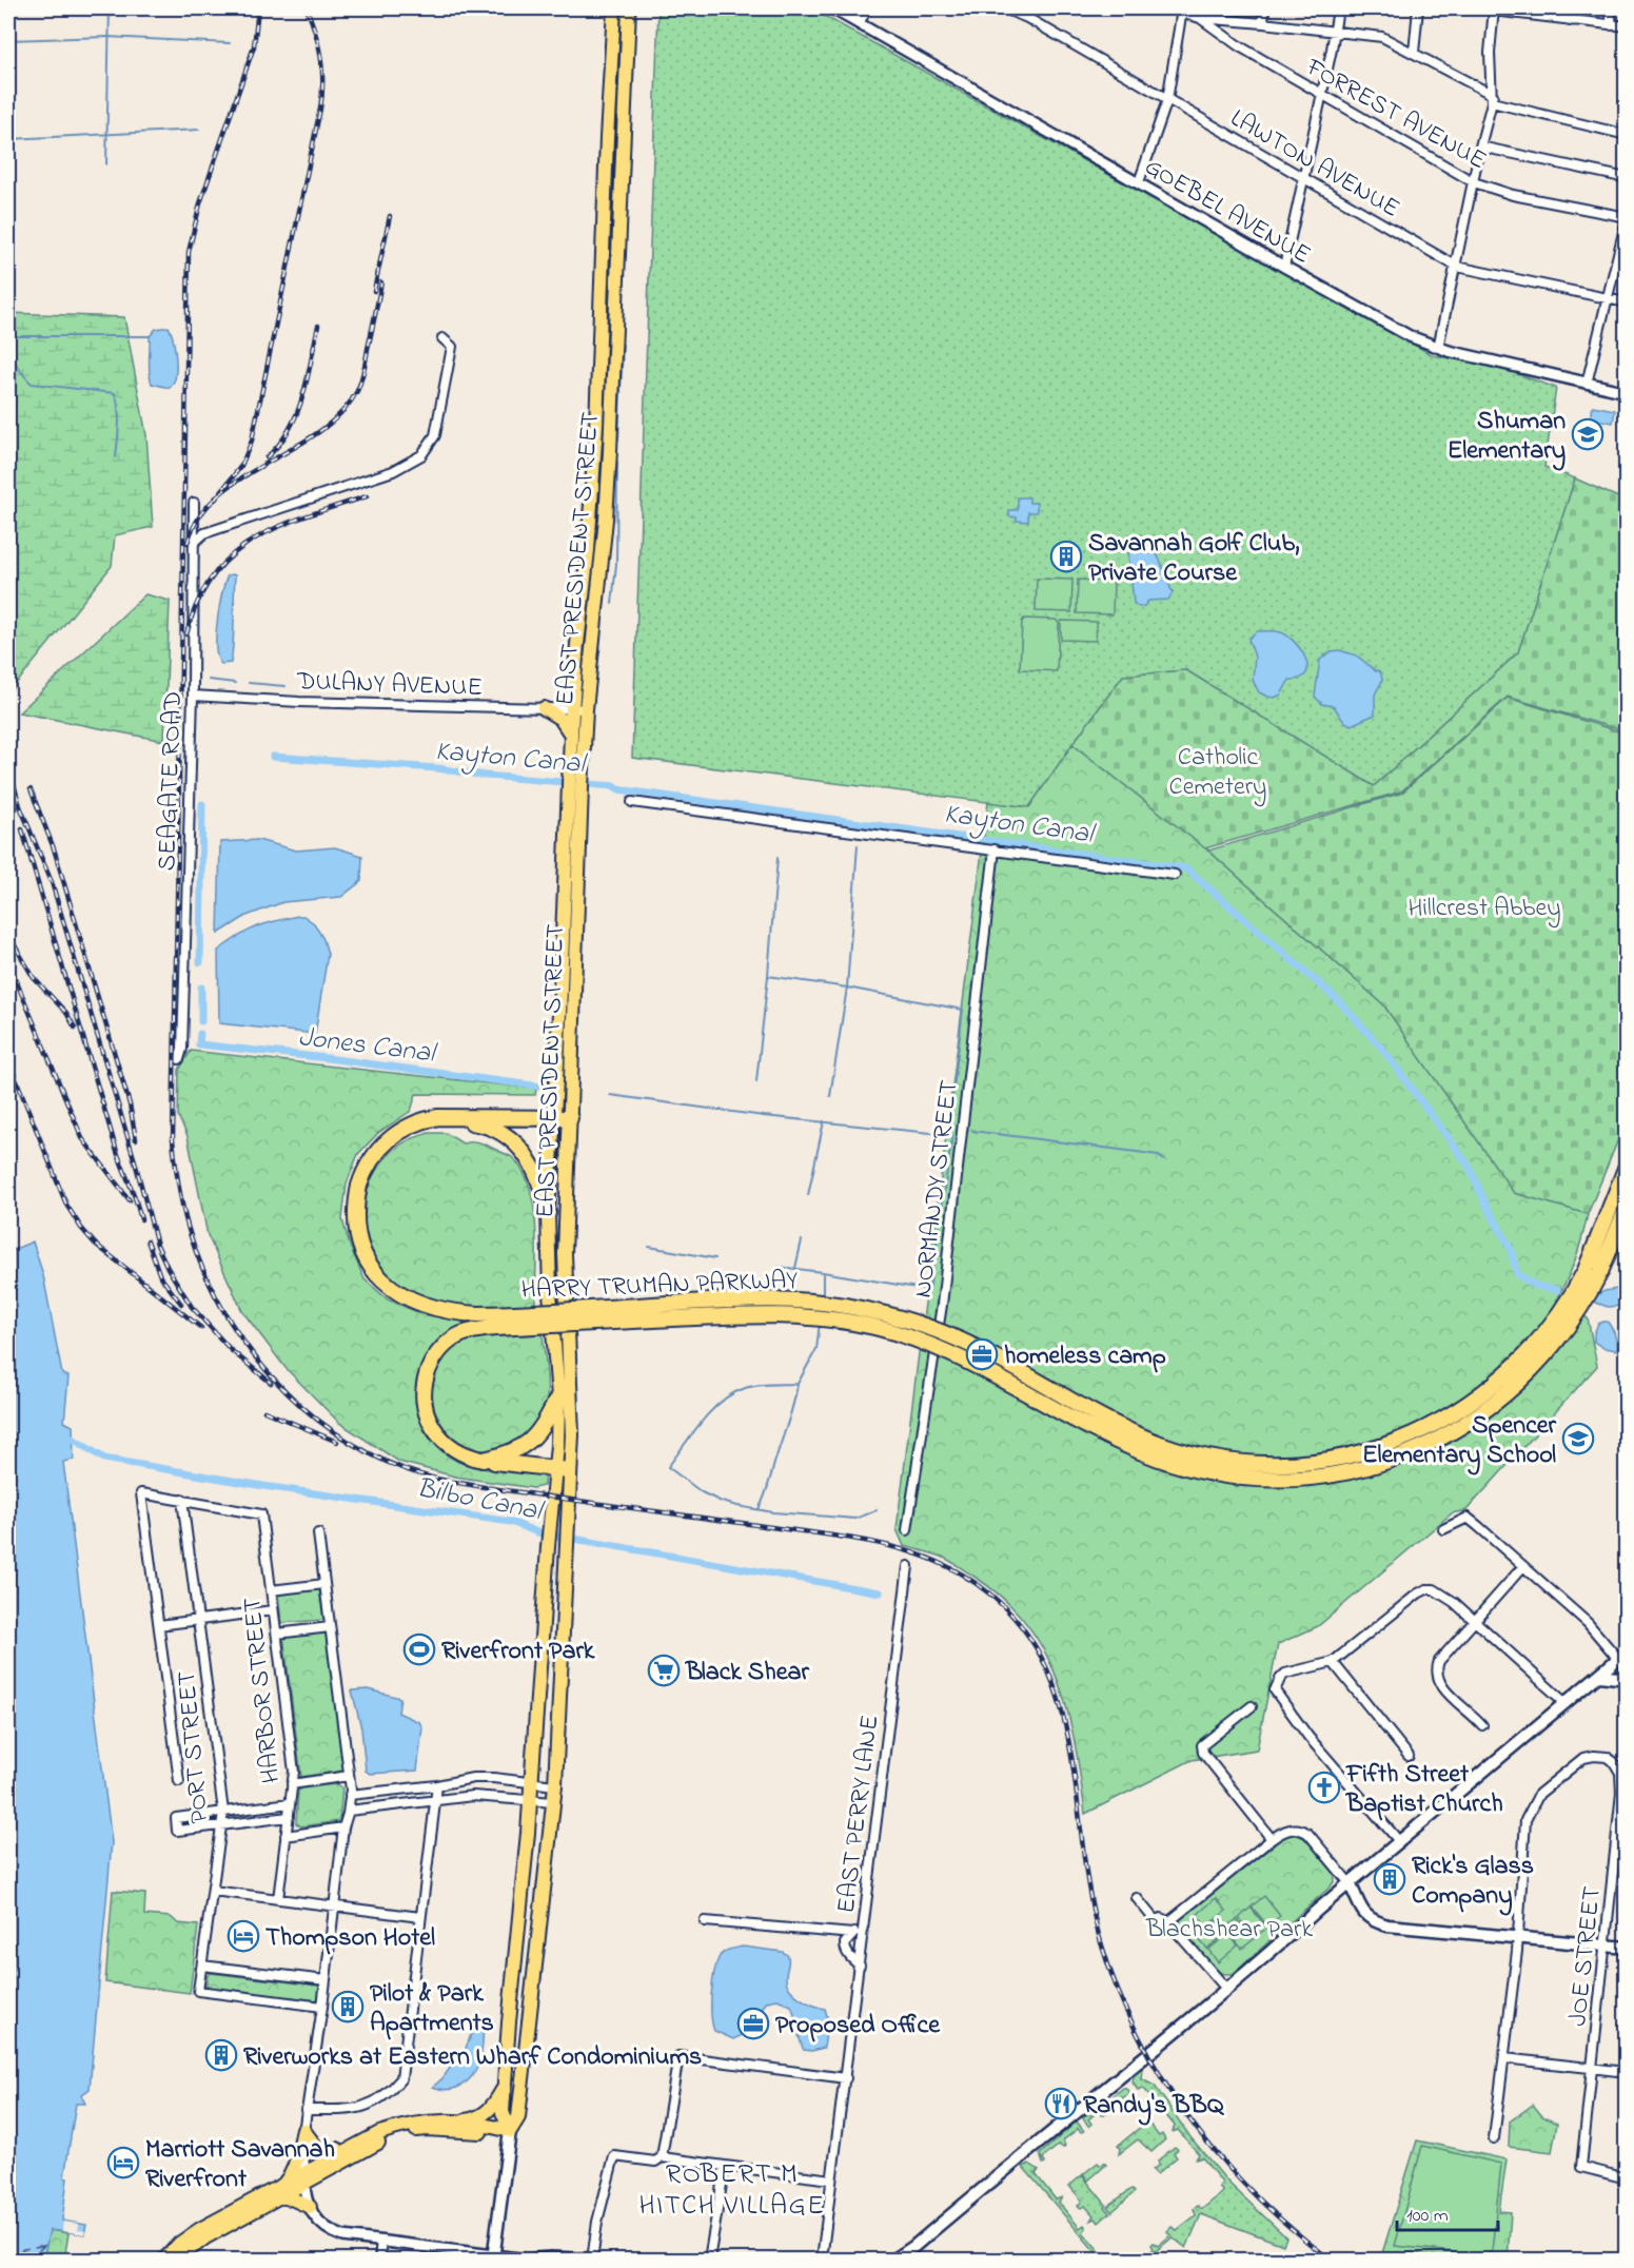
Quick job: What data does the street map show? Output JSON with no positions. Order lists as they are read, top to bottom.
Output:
{
  "streets": {
    "highway": ["HARRY TRUMAN PARKWAY"],
    "main road": ["EAST PRESIDENT STREET"],
    "street": [
      "FORREST AVENUE",
      "LAWTON AVENUE",
      "GOEBEL AVENUE",
      "DULANY AVENUE",
      "SEAGATE ROAD",
      "NORMANDY STREET",
      "HARBOR STREET",
      "PORT STREET",
      "EAST PERRY LANE",
      "JOE STREET"
    ]
  },
  "crossings": [
    ["EAST PRESIDENT STREET", "DULANY AVENUE"],
    ["EAST PRESIDENT STREET", "HARRY TRUMAN PARKWAY"],
    ["DULANY AVENUE", "SEAGATE ROAD"],
    ["HARBOR STREET", "PORT STREET"]
  ],
  "districts": ["ROBERT M HITCH VILLAGE"],
  "water": ["Kayton Canal", "Jones Canal", "Bilbo Canal"],
  "parks": ["Catholic Cemetery", "Hillcrest Abbey", "Blachshear Park"],
  "places": {
    "school or university": ["Shuman Elementary", "Spencer Elementary School"],
    "building": [
      "Savannah Golf Club, Private Course",
      "Rick's Glass Company",
      "Pilot & Park Apartments",
      "Riverworks at Eastern Wharf Condominiums"
    ],
    "office": ["homeless camp", "Proposed Office"],
    "sports": ["Riverfront Park"],
    "supermarket": ["Black Shear"],
    "church": ["Fifth Street Baptist Church"],
    "hotel": ["Thompson Hotel", "Marriott Savannah Riverfront"],
    "restaurant": ["Randy's BBQ"]
  },
  "scale_bar": "100 m"
}
